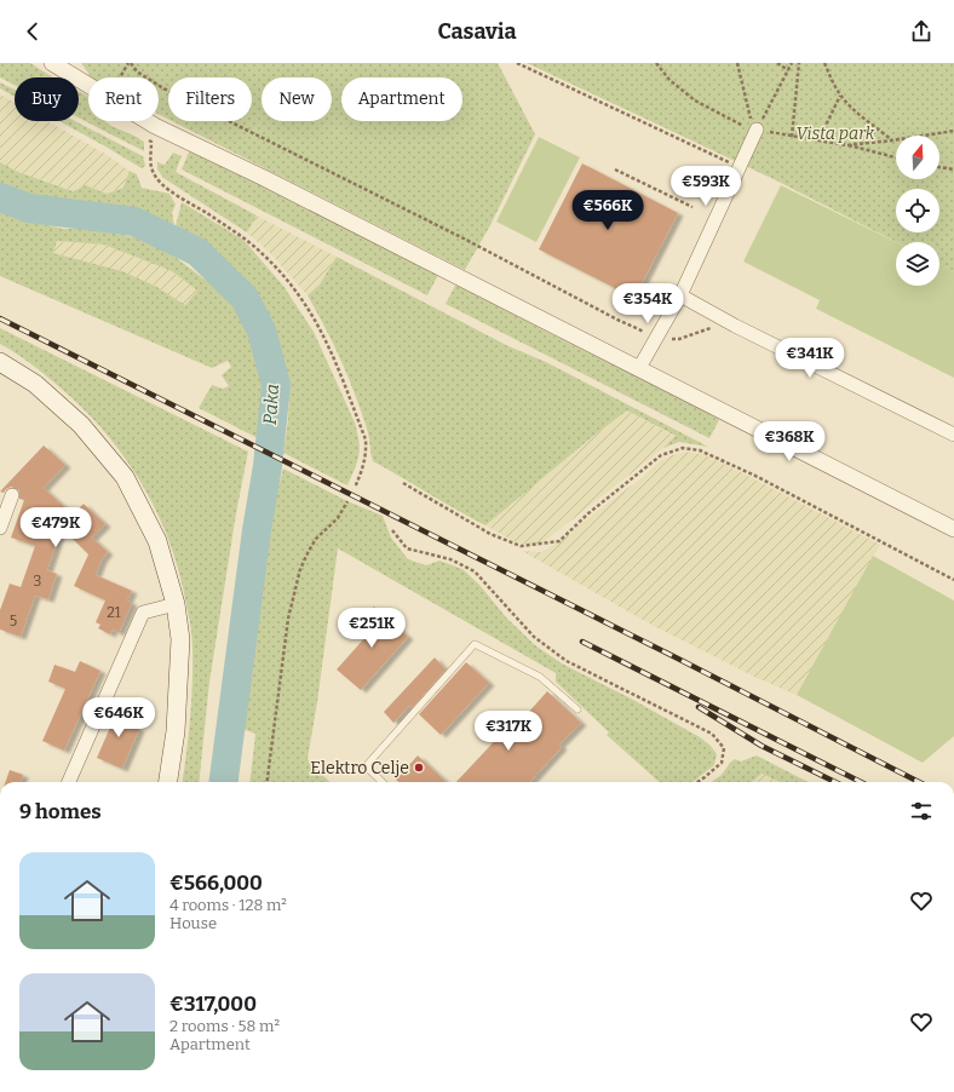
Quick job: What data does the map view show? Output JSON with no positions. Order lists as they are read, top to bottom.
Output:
{
  "water": ["Paka"],
  "parks": ["Vista park"],
  "places": ["Elektro Celje"],
  "house_numbers": ["3", "21", "5"],
  "north": "top",
  "page": {
    "header": "Casavia",
    "chip": [
      "Buy",
      "Rent",
      "Filters",
      "New",
      "Apartment"
    ],
    "price": [
      "€593K",
      "€566K",
      "€354K",
      "€341K",
      "€368K",
      "€479K",
      "€251K",
      "€646K",
      "€317K"
    ],
    "heading": "9 homes",
    "list": [
      {
        "name": "€566,000",
        "note": "4 rooms · 128 m² · House"
      },
      {
        "name": "€317,000",
        "note": "2 rooms · 58 m² · Apartment"
      }
    ]
  }
}
